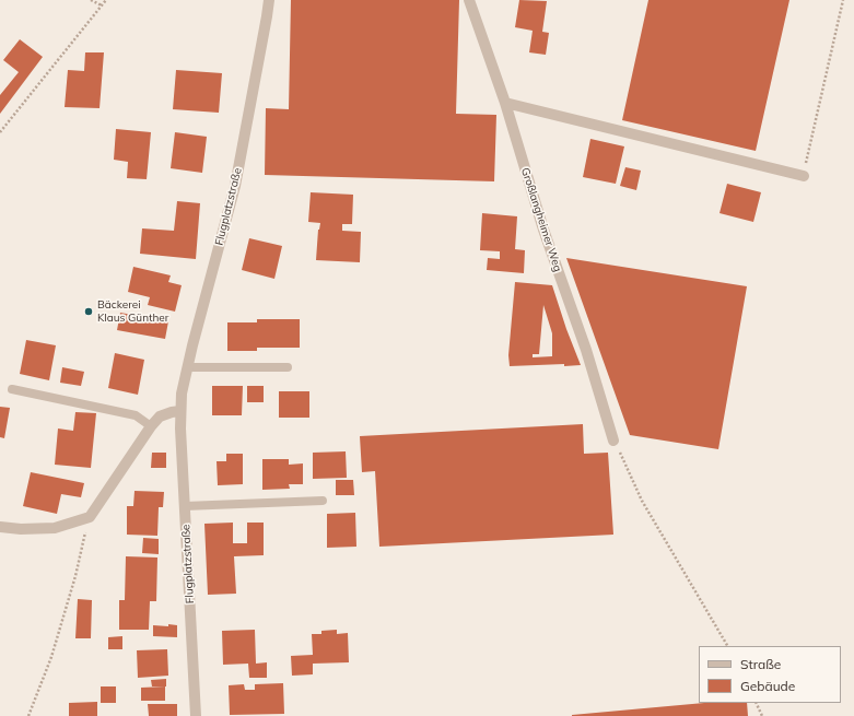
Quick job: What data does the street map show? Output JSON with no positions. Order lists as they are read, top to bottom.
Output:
{
  "streets": {
    "street": ["Flugplatzstraße", "Großlangheimer Weg"]
  },
  "places": ["Bäckerei Klaus Günther"],
  "legend": ["Straße", "Gebäude"]
}
